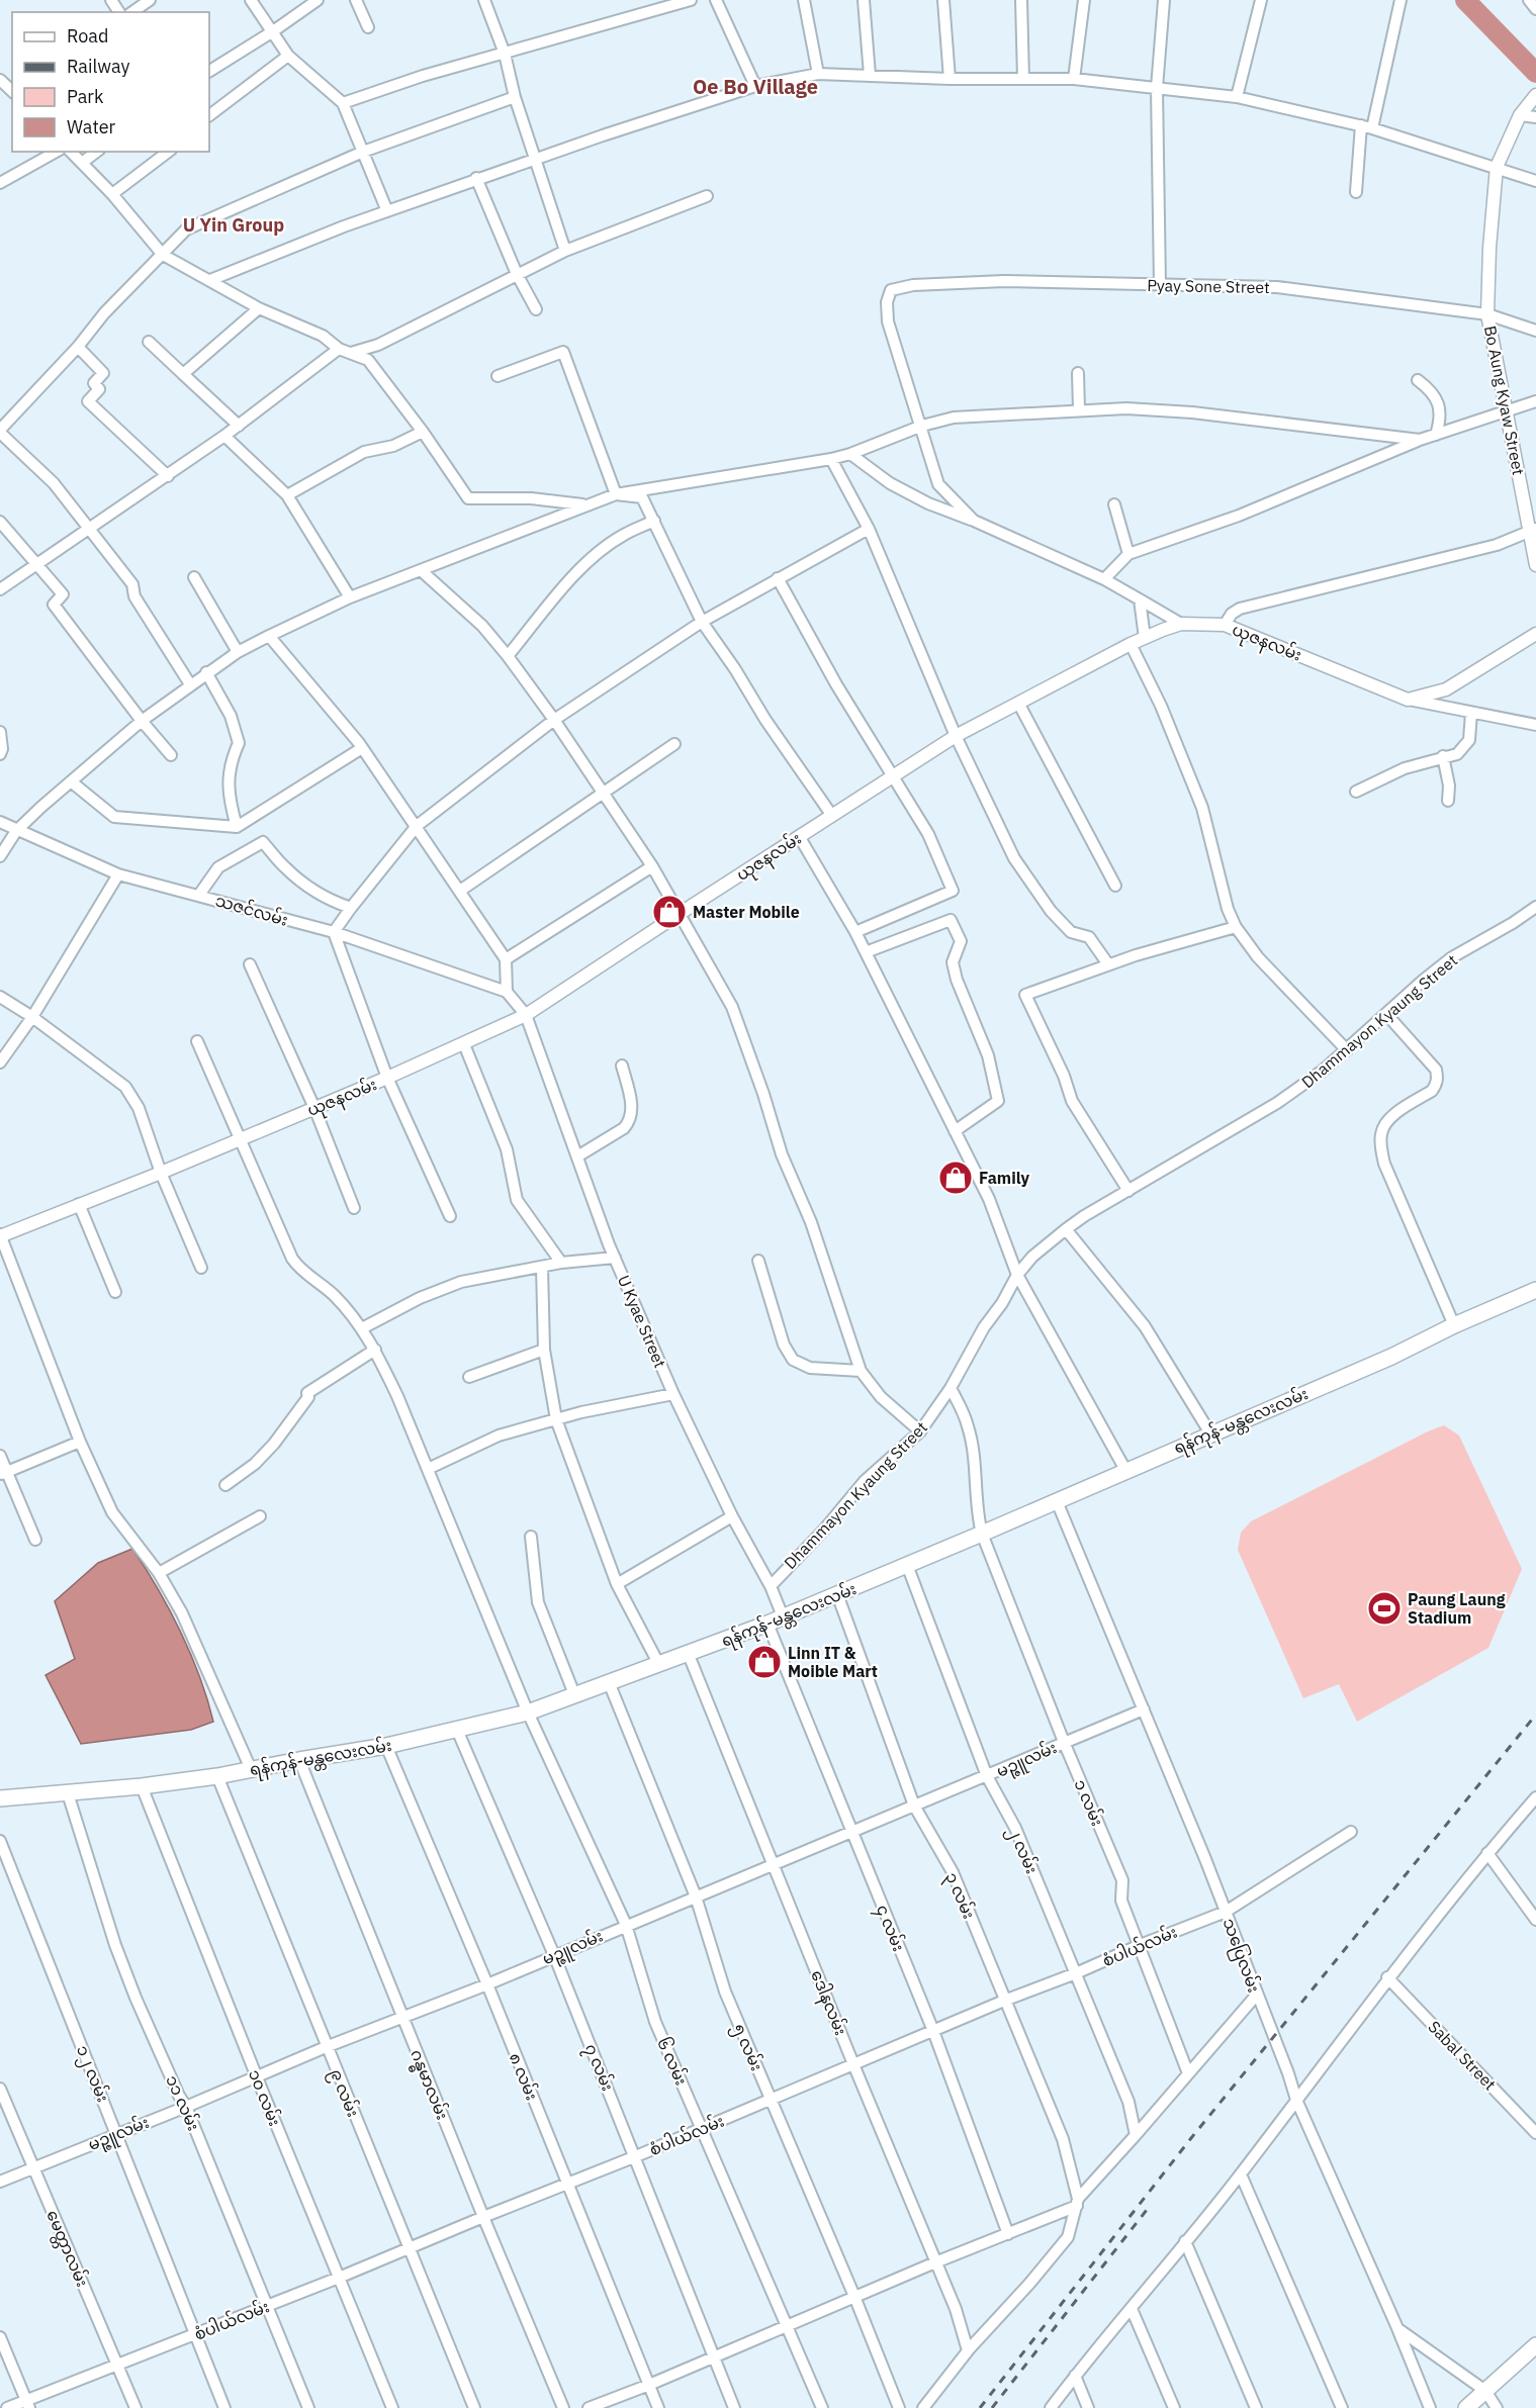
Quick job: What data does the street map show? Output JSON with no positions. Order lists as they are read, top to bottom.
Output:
{
  "streets": {
    "main road": ["ရန်ကုန်-မန္တလေးလမ်း"],
    "street": [
      "Pyay Sone Street",
      "Bo Aung Kyaw Street",
      "ယုဇနလမ်း",
      "သဇင်လမ်း",
      "Dhammayon Kyaung Street",
      "U Kyae Street",
      "မဉ္ဇူလမ်း",
      "၁ လမ်း",
      "၂ လမ်း",
      "၃ လမ်း",
      "၄ လမ်း",
      "စံပါယ်လမ်း",
      "သပြေလမ်း",
      "ဒေါနလမ်း",
      "၅ လမ်း",
      "Sabal Street",
      "၆ လမ်း",
      "၇ လမ်း",
      "၁၂ လမ်း",
      "၈ လမ်း",
      "ဂန္ဓမာလမ်း",
      "၉ လမ်း",
      "၁၀ လမ်း",
      "၁၁ လမ်း",
      "မေတ္တာလမ်း"
    ]
  },
  "crossings": [
    ["Pyay Sone Street", "Bo Aung Kyaw Street"],
    ["ယုဇနလမ်း", "U Kyae Street"],
    ["ယုဇနလမ်း", "၆ လမ်း"],
    ["သဇင်လမ်း", "U Kyae Street"],
    ["Dhammayon Kyaung Street", "U Kyae Street"],
    ["Dhammayon Kyaung Street", "၁ လမ်း"],
    ["U Kyae Street", "ရန်ကုန်-မန္တလေးလမ်း"],
    ["ရန်ကုန်-မန္တလေးလမ်း", "၁ လမ်း"],
    ["ရန်ကုန်-မန္တလေးလမ်း", "၂ လမ်း"],
    ["ရန်ကုန်-မန္တလေးလမ်း", "၃ လမ်း"],
    ["ရန်ကုန်-မန္တလေးလမ်း", "၄ လမ်း"],
    ["ရန်ကုန်-မန္တလေးလမ်း", "သပြေလမ်း"],
    ["ရန်ကုန်-မန္တလေးလမ်း", "ဒေါနလမ်း"],
    ["ရန်ကုန်-မန္တလေးလမ်း", "၅ လမ်း"],
    ["ရန်ကုန်-မန္တလေးလမ်း", "၆ လမ်း"],
    ["ရန်ကုန်-မန္တလေးလမ်း", "၇ လမ်း"],
    ["ရန်ကုန်-မန္တလေးလမ်း", "၈ လမ်း"],
    ["ရန်ကုန်-မန္တလေးလမ်း", "ဂန္ဓမာလမ်း"],
    ["ရန်ကုန်-မန္တလေးလမ်း", "၉ လမ်း"],
    ["ရန်ကုန်-မန္တလေးလမ်း", "၁၀ လမ်း"],
    ["ရန်ကုန်-မန္တလေးလမ်း", "၁၁ လမ်း"],
    ["မဉ္ဇူလမ်း", "၁ လမ်း"],
    ["မဉ္ဇူလမ်း", "၂ လမ်း"],
    ["မဉ္ဇူလမ်း", "၃ လမ်း"],
    ["မဉ္ဇူလမ်း", "၄ လမ်း"],
    ["မဉ္ဇူလမ်း", "သပြေလမ်း"],
    ["မဉ္ဇူလမ်း", "ဒေါနလမ်း"],
    ["မဉ္ဇူလမ်း", "၅ လမ်း"],
    ["မဉ္ဇူလမ်း", "၆ လမ်း"],
    ["မဉ္ဇူလမ်း", "၇ လမ်း"],
    ["မဉ္ဇူလမ်း", "၁၂ လမ်း"],
    ["မဉ္ဇူလမ်း", "၈ လမ်း"],
    ["မဉ္ဇူလမ်း", "ဂန္ဓမာလမ်း"],
    ["မဉ္ဇူလမ်း", "၉ လမ်း"],
    ["မဉ္ဇူလမ်း", "၁၀ လမ်း"],
    ["မဉ္ဇူလမ်း", "၁၁ လမ်း"],
    ["မဉ္ဇူလမ်း", "မေတ္တာလမ်း"],
    ["၁ လမ်း", "စံပါယ်လမ်း"],
    ["၂ လမ်း", "စံပါယ်လမ်း"],
    ["၃ လမ်း", "စံပါယ်လမ်း"],
    ["၄ လမ်း", "စံပါယ်လမ်း"],
    ["စံပါယ်လမ်း", "သပြေလမ်း"],
    ["စံပါယ်လမ်း", "ဒေါနလမ်း"],
    ["စံပါယ်လမ်း", "၅ လမ်း"],
    ["စံပါယ်လမ်း", "၆ လမ်း"],
    ["စံပါယ်လမ်း", "၇ လမ်း"],
    ["စံပါယ်လမ်း", "၁၂ လမ်း"],
    ["စံပါယ်လမ်း", "၈ လမ်း"],
    ["စံပါယ်လမ်း", "ဂန္ဓမာလမ်း"],
    ["စံပါယ်လမ်း", "၉ လမ်း"],
    ["စံပါယ်လမ်း", "၁၀ လမ်း"],
    ["စံပါယ်လမ်း", "၁၁ လမ်း"],
    ["စံပါယ်လမ်း", "မေတ္တာလမ်း"]
  ],
  "districts": ["Oe Bo Village", "U Yin Group"],
  "places": {
    "shop": ["Master Mobile", "Family", "Linn IT & Moible Mart"],
    "sports": ["Paung Laung Stadium"]
  },
  "legend": [
    "Road",
    "Railway",
    "Park",
    "Water"
  ]
}
